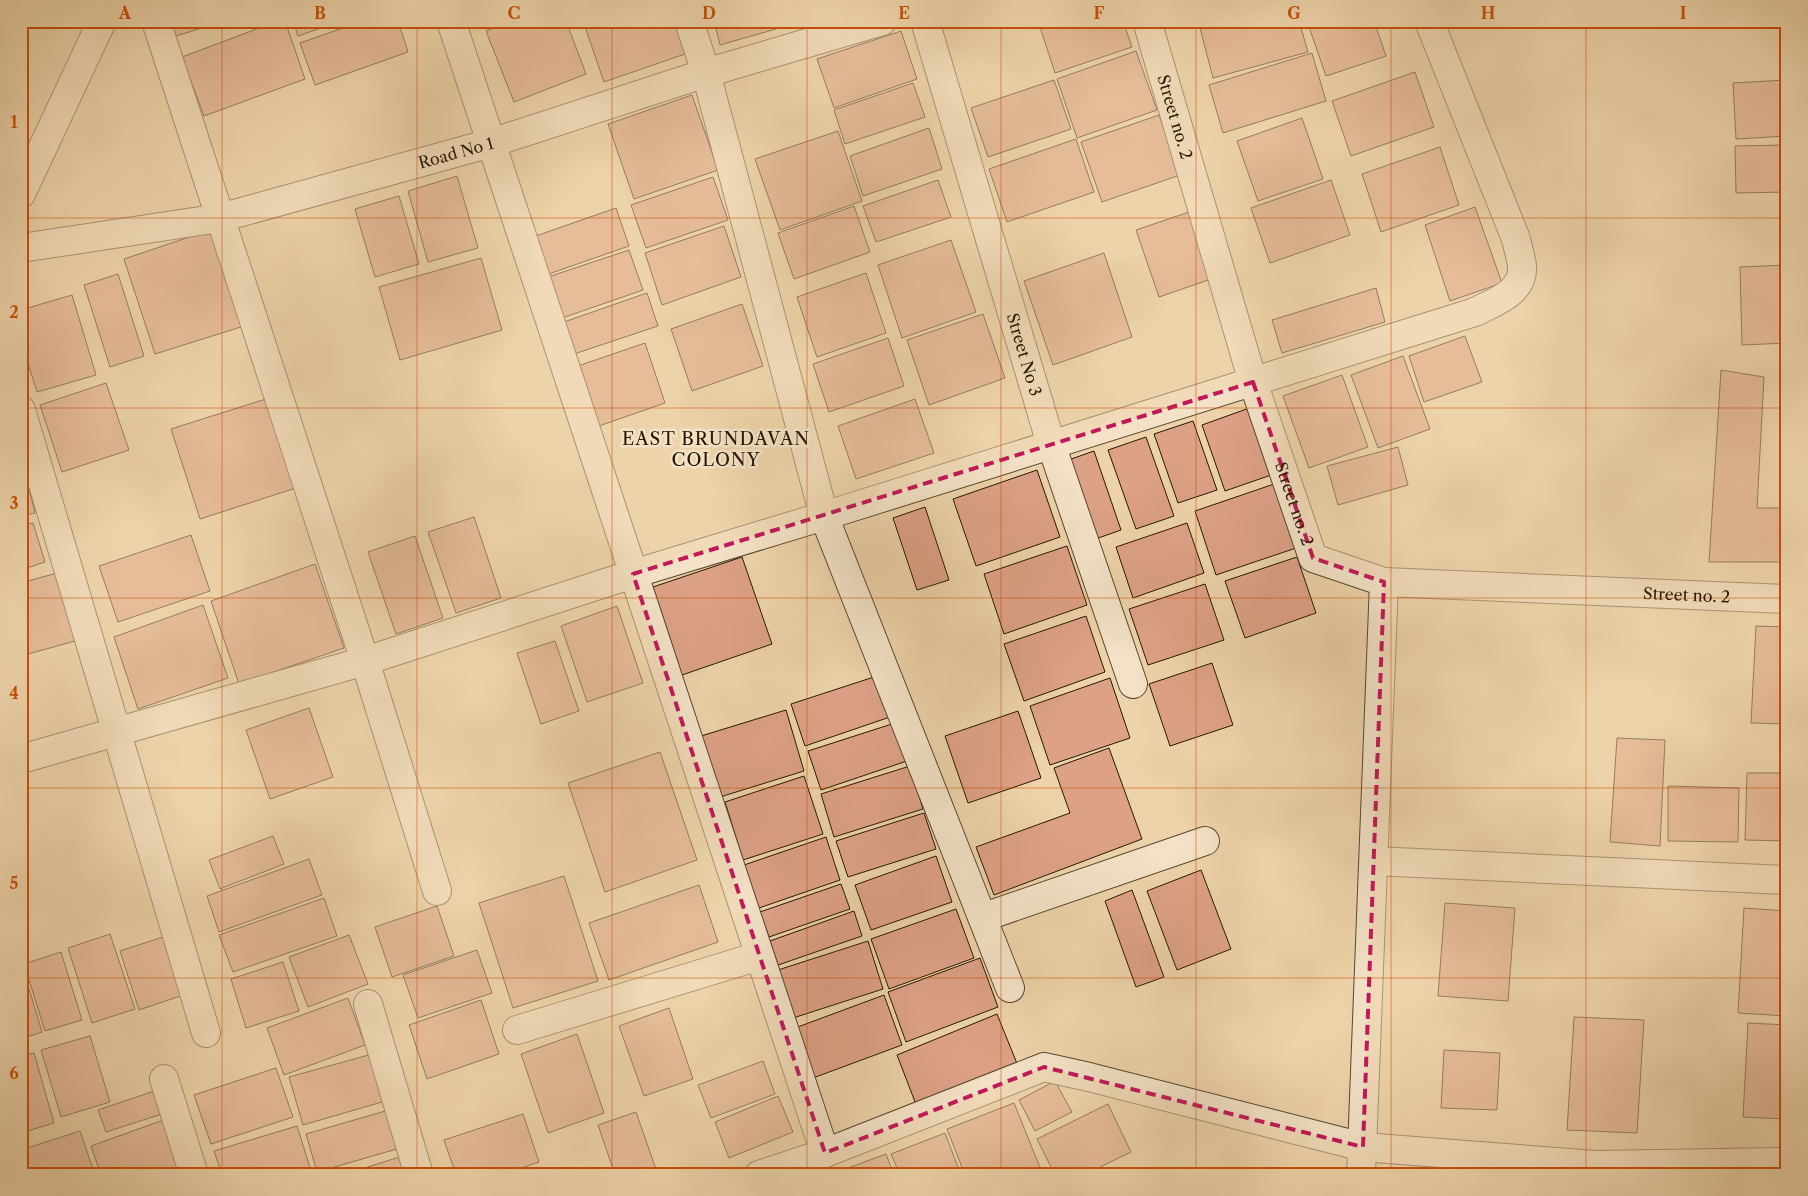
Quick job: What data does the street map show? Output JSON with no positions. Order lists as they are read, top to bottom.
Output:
{
  "streets": {
    "street": ["Street no. 2", "Road No 1", "Street No 3"]
  },
  "districts": ["EAST BRUNDAVAN COLONY"],
  "grid": {
    "columns": [
      "A",
      "B",
      "C",
      "D",
      "E",
      "F",
      "G",
      "H",
      "I"
    ],
    "rows": [
      "1",
      "2",
      "3",
      "4",
      "5",
      "6"
    ]
  }
}
